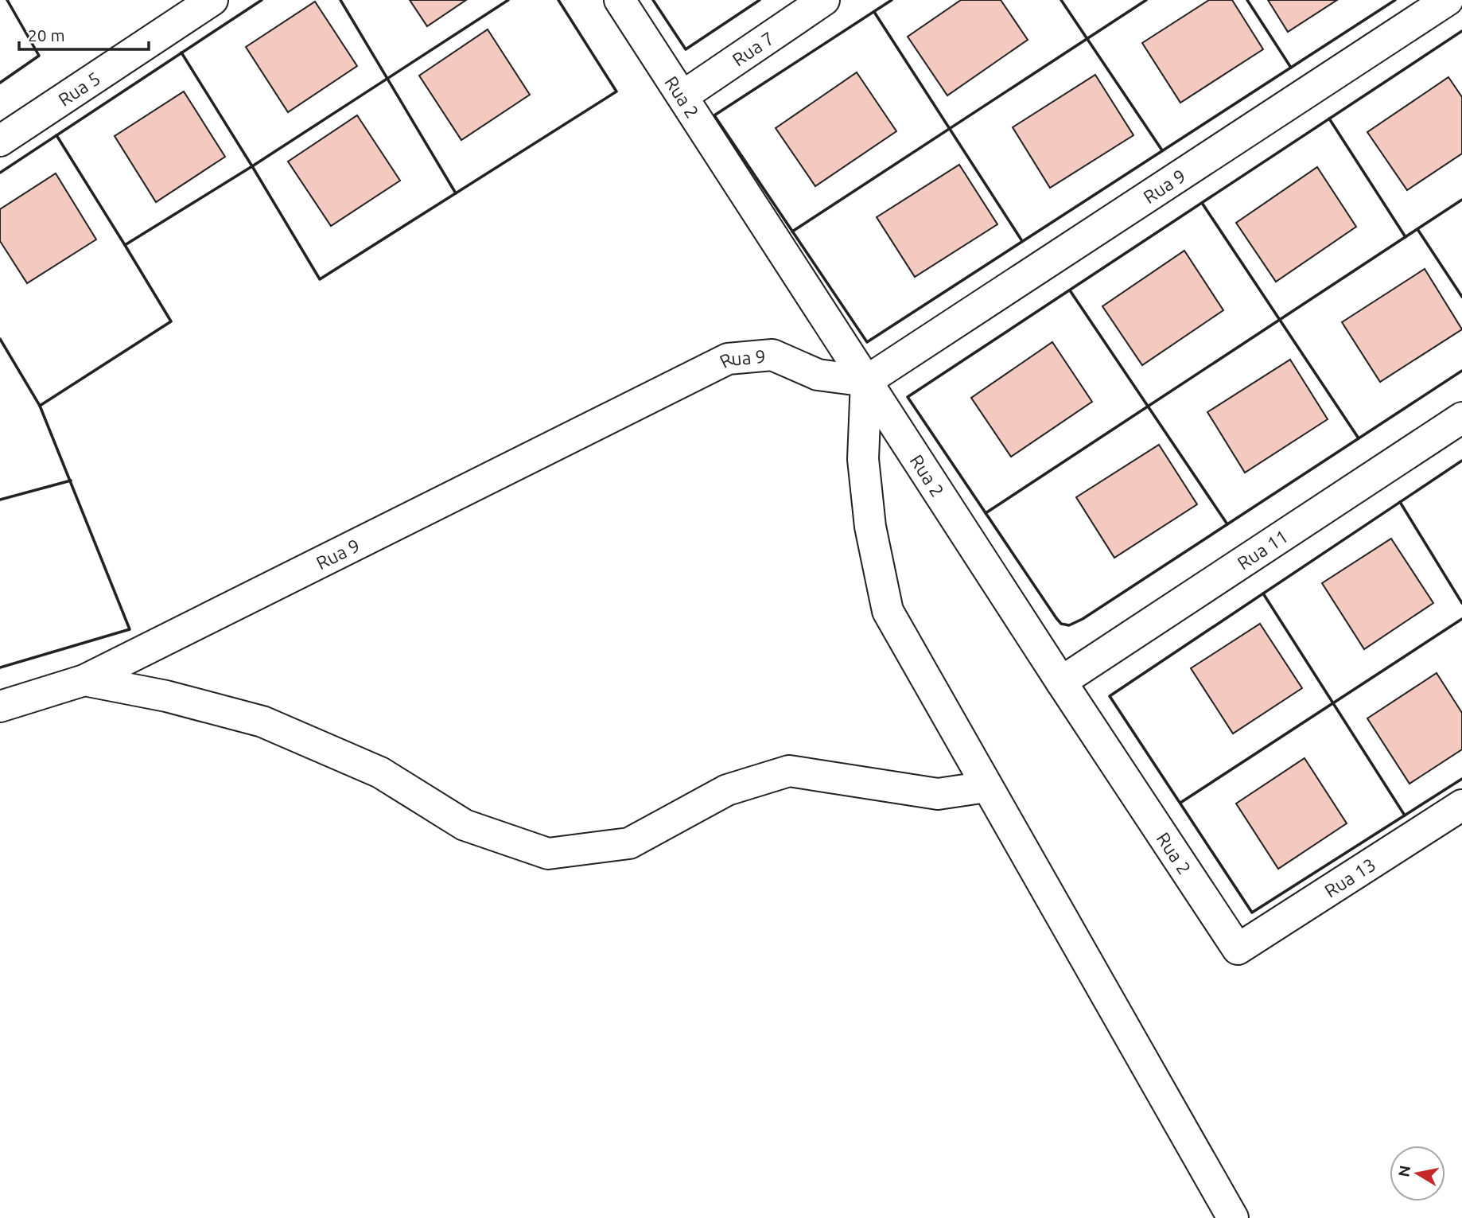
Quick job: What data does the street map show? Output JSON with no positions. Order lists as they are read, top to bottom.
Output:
{
  "streets": {
    "street": [
      "Rua 7",
      "Rua 5",
      "Rua 2",
      "Rua 9",
      "Rua 11",
      "Rua 13"
    ]
  },
  "crossings": [
    ["Rua 7", "Rua 2"],
    ["Rua 2", "Rua 9"],
    ["Rua 2", "Rua 11"],
    ["Rua 2", "Rua 13"]
  ],
  "scale_bar": "20 m",
  "north": "left"
}
